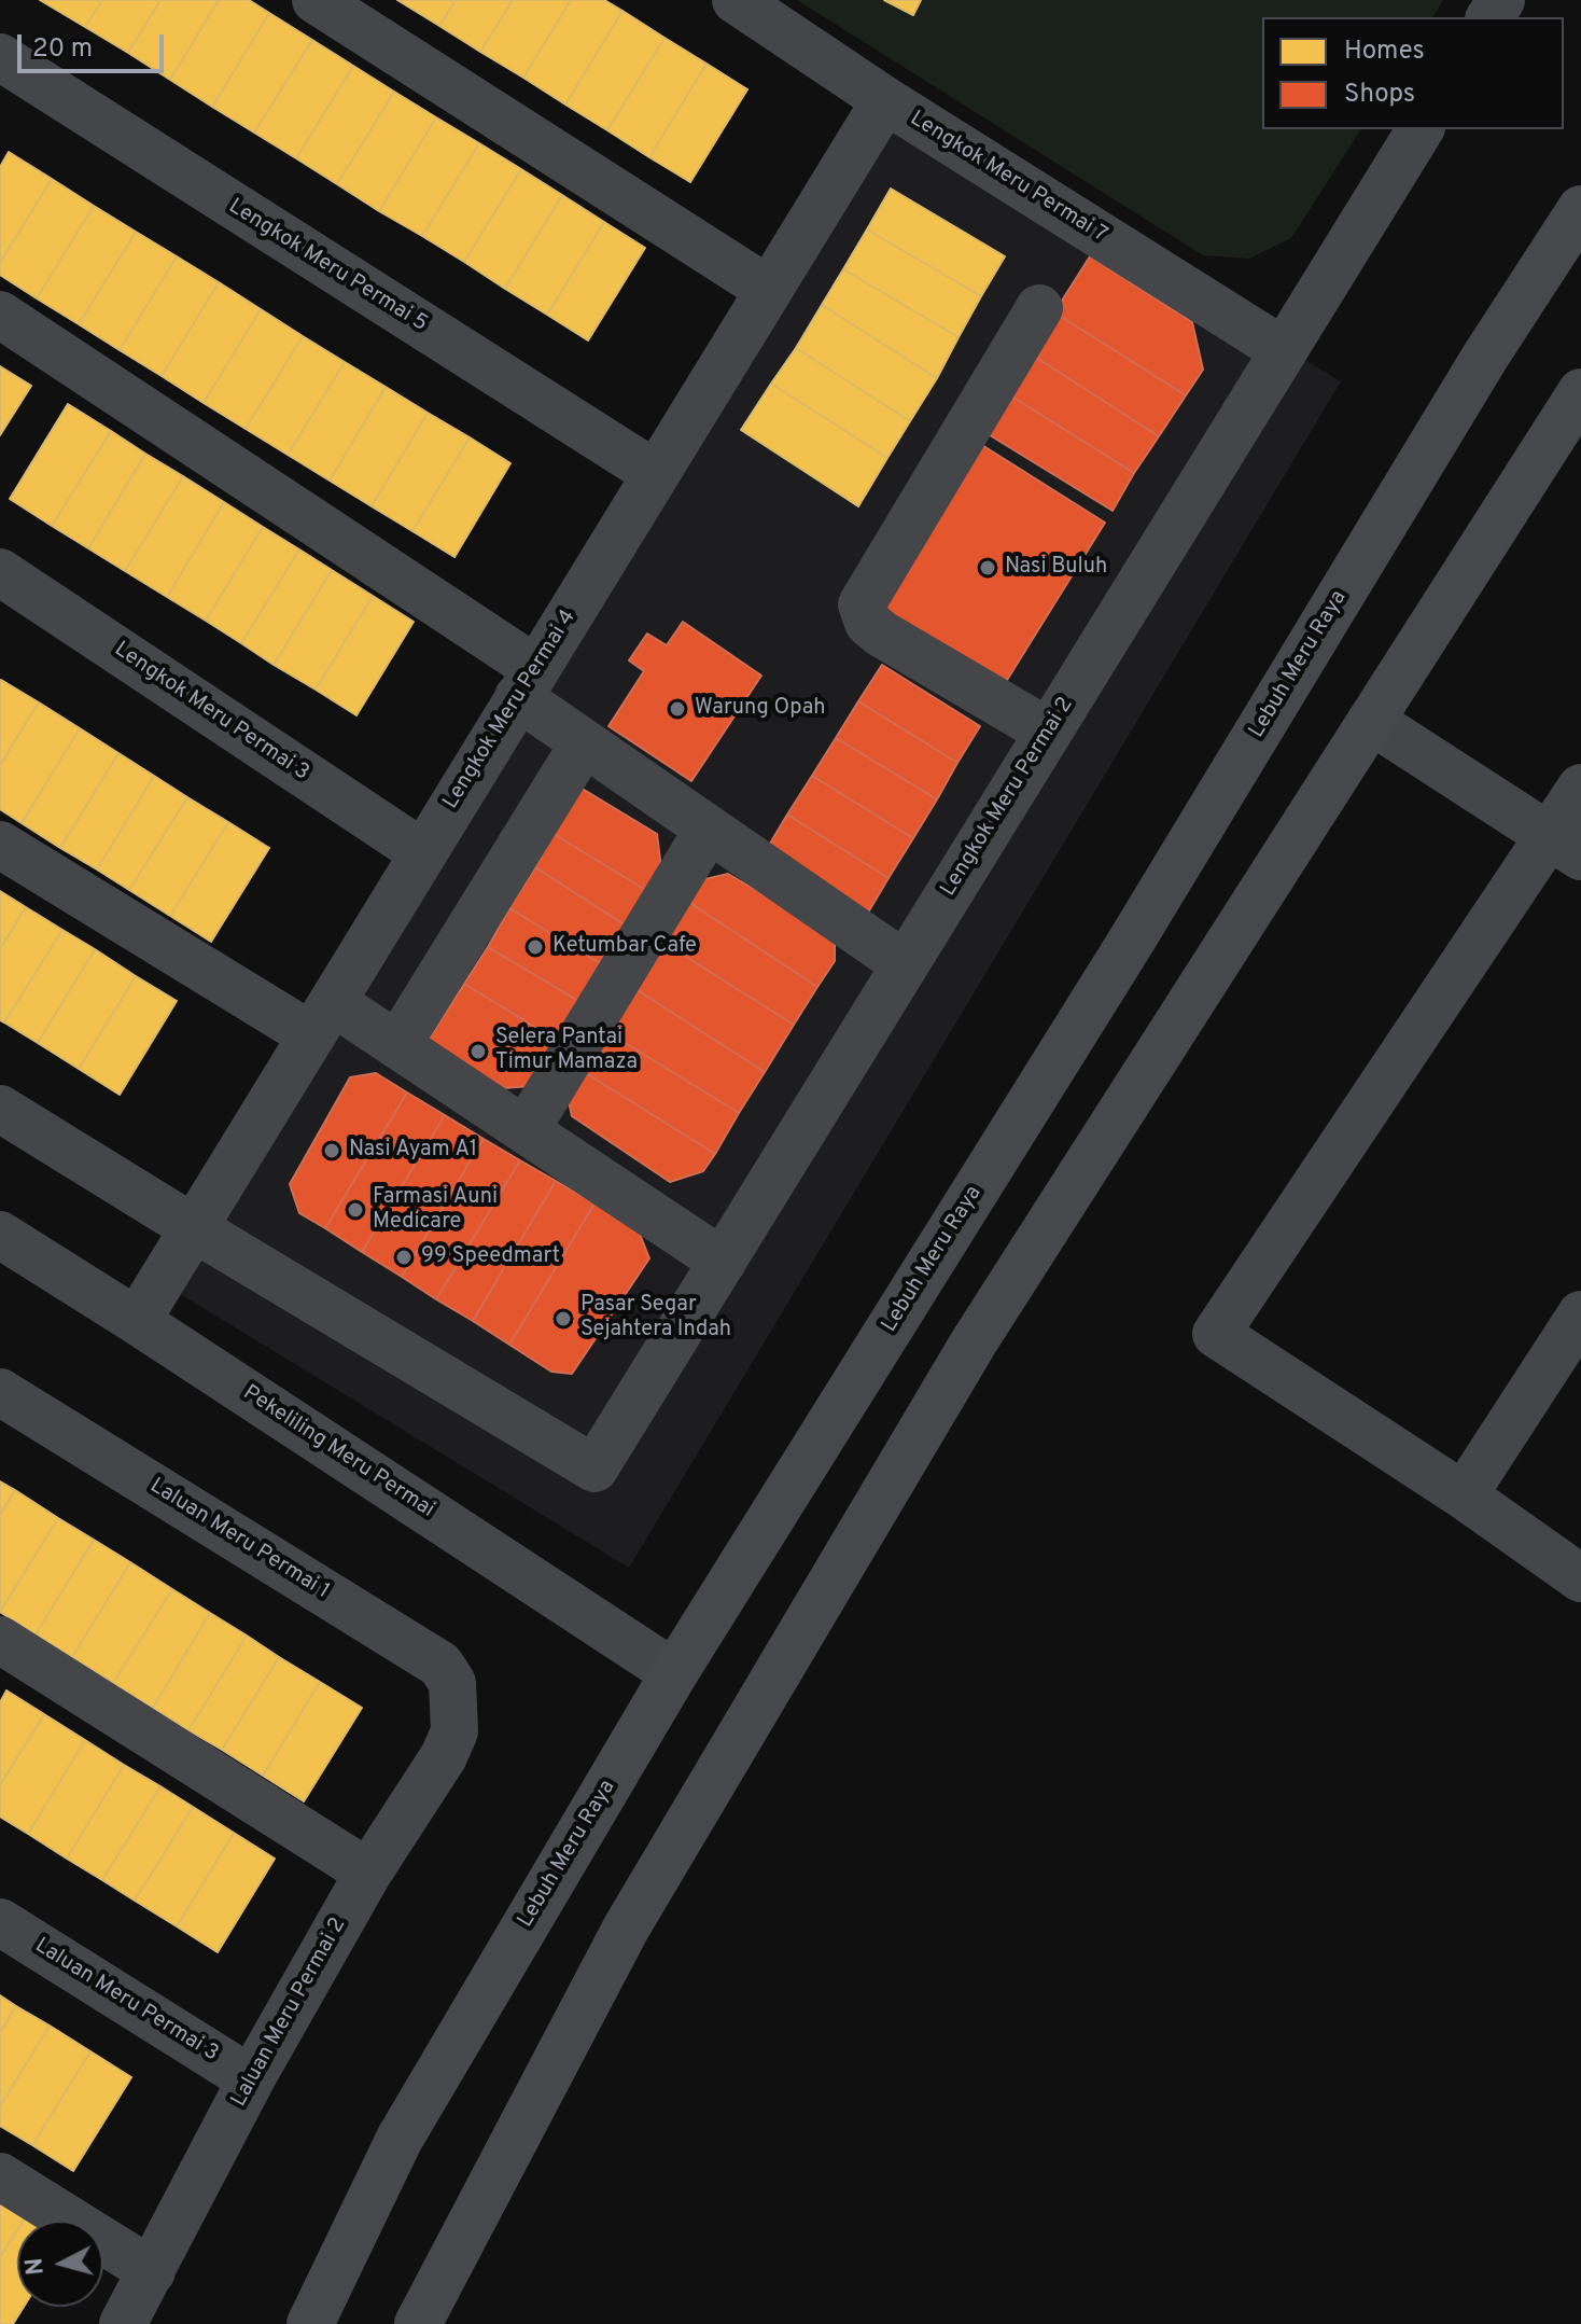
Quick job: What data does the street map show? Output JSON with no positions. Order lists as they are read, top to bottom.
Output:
{
  "streets": {
    "main road": ["Lebuh Meru Raya"],
    "street": [
      "Lengkok Meru Permai 7",
      "Lengkok Meru Permai 5",
      "Lengkok Meru Permai 4",
      "Lengkok Meru Permai 3",
      "Lengkok Meru Permai 2",
      "Pekeliling Meru Permai",
      "Laluan Meru Permai 1",
      "Laluan Meru Permai 3",
      "Laluan Meru Permai 2"
    ]
  },
  "crossings": [
    ["Lengkok Meru Permai 7", "Lengkok Meru Permai 4"],
    ["Lengkok Meru Permai 7", "Lengkok Meru Permai 2"],
    ["Lengkok Meru Permai 5", "Lengkok Meru Permai 4"],
    ["Lebuh Meru Raya", "Pekeliling Meru Permai"],
    ["Lengkok Meru Permai 4", "Lengkok Meru Permai 3"],
    ["Lengkok Meru Permai 4", "Lengkok Meru Permai 2"],
    ["Lengkok Meru Permai 4", "Pekeliling Meru Permai"],
    ["Laluan Meru Permai 1", "Laluan Meru Permai 2"],
    ["Laluan Meru Permai 3", "Laluan Meru Permai 2"]
  ],
  "places": [
    "Nasi Buluh",
    "Warung Opah",
    "Ketumbar Cafe",
    "Selera Pantai Timur Mamaza",
    "Nasi Ayam A1",
    "Farmasi Auni Medicare",
    "99 Speedmart",
    "Pasar Segar Sejahtera Indah"
  ],
  "legend": ["Homes", "Shops"],
  "scale_bar": "20 m",
  "north": "left"
}
